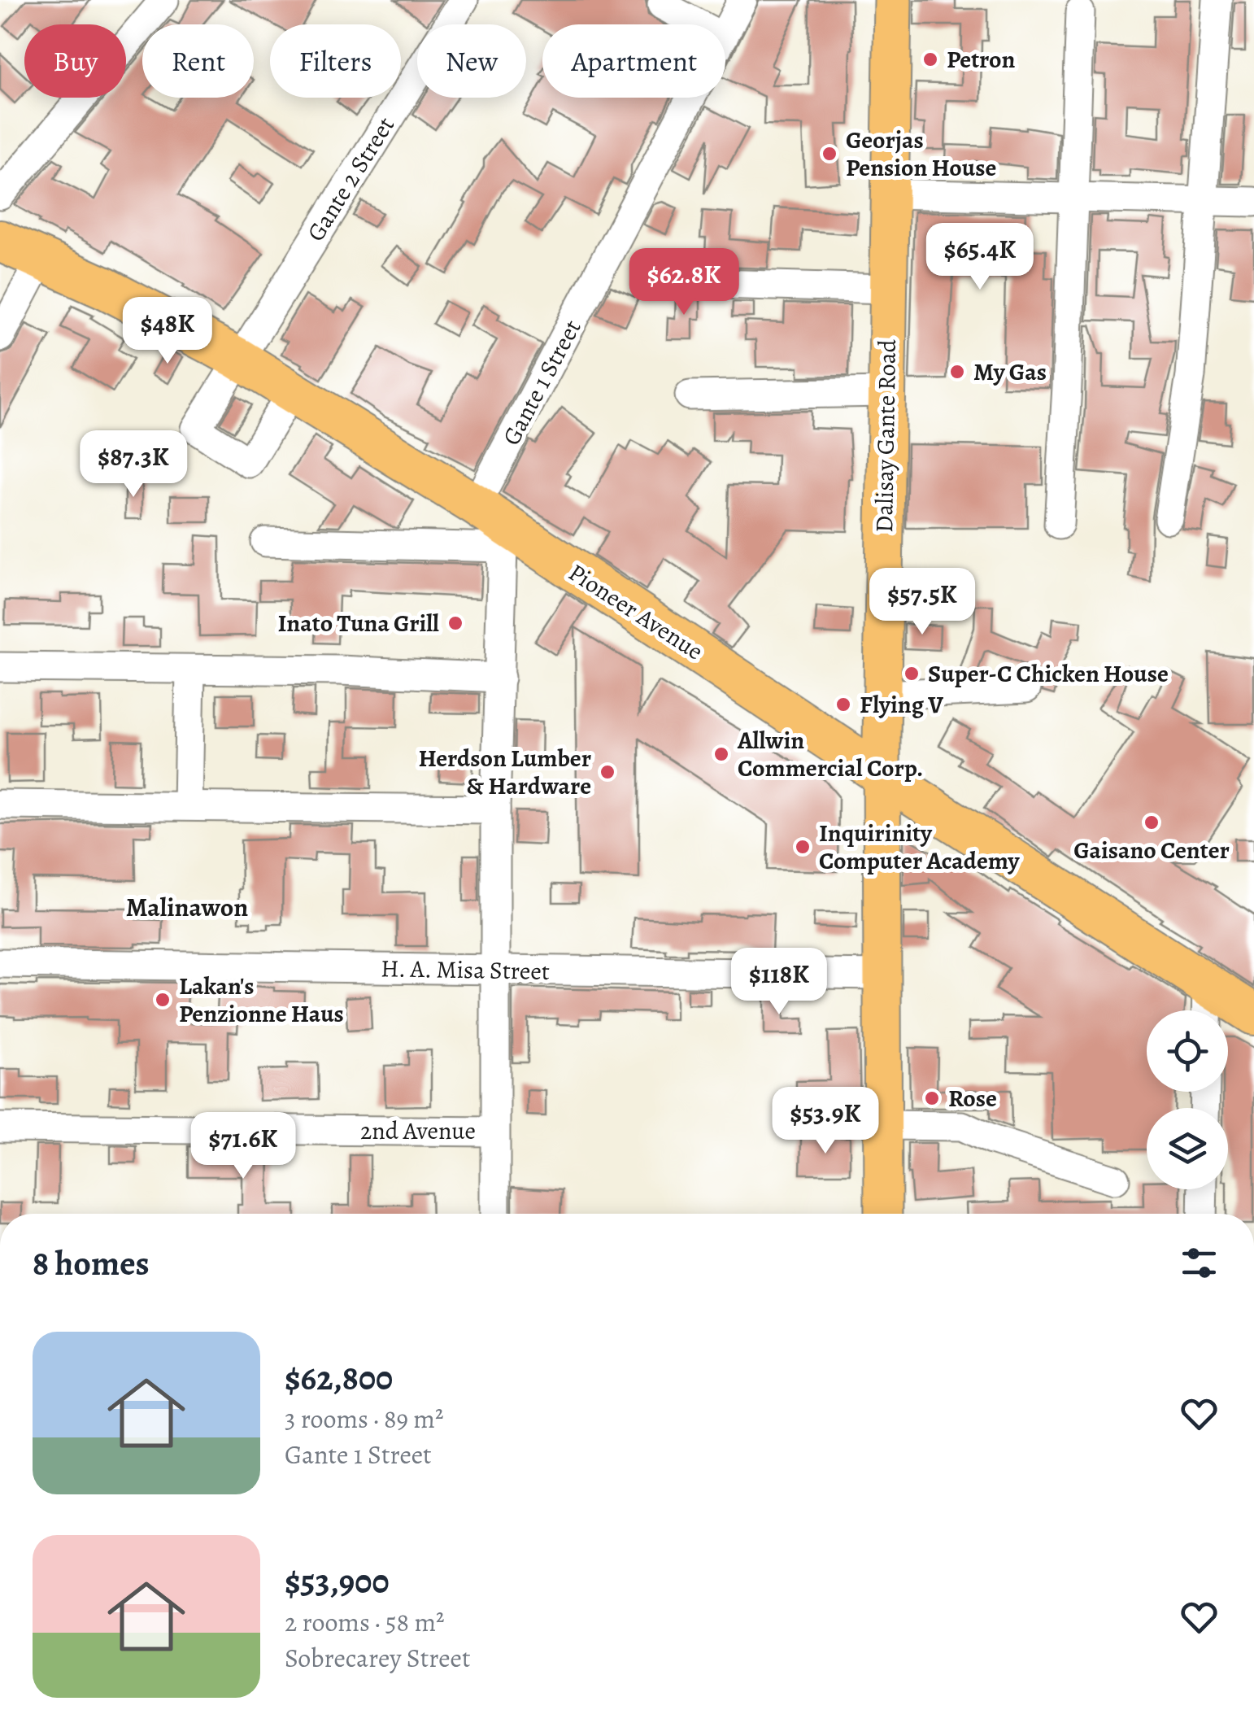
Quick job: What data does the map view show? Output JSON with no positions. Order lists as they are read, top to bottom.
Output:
{
  "streets": {
    "highway": ["Pioneer Avenue"],
    "main road": ["Dalisay Gante Road"],
    "street": [
      "Gante 2 Street",
      "Gante 1 Street",
      "H. A. Misa Street",
      "2nd Avenue"
    ]
  },
  "crossings": [
    ["Gante 2 Street", "Pioneer Avenue"],
    ["Gante 1 Street", "Pioneer Avenue"],
    ["Dalisay Gante Road", "Pioneer Avenue"],
    ["Dalisay Gante Road", "H. A. Misa Street"]
  ],
  "districts": ["Malinawon"],
  "places": [
    "Petron",
    "Georjas Pension House",
    "My Gas",
    "Inato Tuna Grill",
    "Super-C Chicken House",
    "Flying V",
    "Allwin Commercial Corp.",
    "Herdson Lumber & Hardware",
    "Gaisano Center",
    "Inquirinity Computer Academy",
    "Lakan's Penzionne Haus",
    "Rose"
  ],
  "page": {
    "chip": [
      "Buy",
      "Rent",
      "Filters",
      "New",
      "Apartment"
    ],
    "price": [
      "$65.4K",
      "$62.8K",
      "$48K",
      "$87.3K",
      "$57.5K",
      "$118K",
      "$53.9K",
      "$71.6K"
    ],
    "heading": "8 homes",
    "list": [
      {
        "name": "$62,800",
        "note": "3 rooms · 89 m² · Gante 1 Street"
      },
      {
        "name": "$53,900",
        "note": "2 rooms · 58 m² · Sobrecarey Street"
      }
    ]
  }
}
